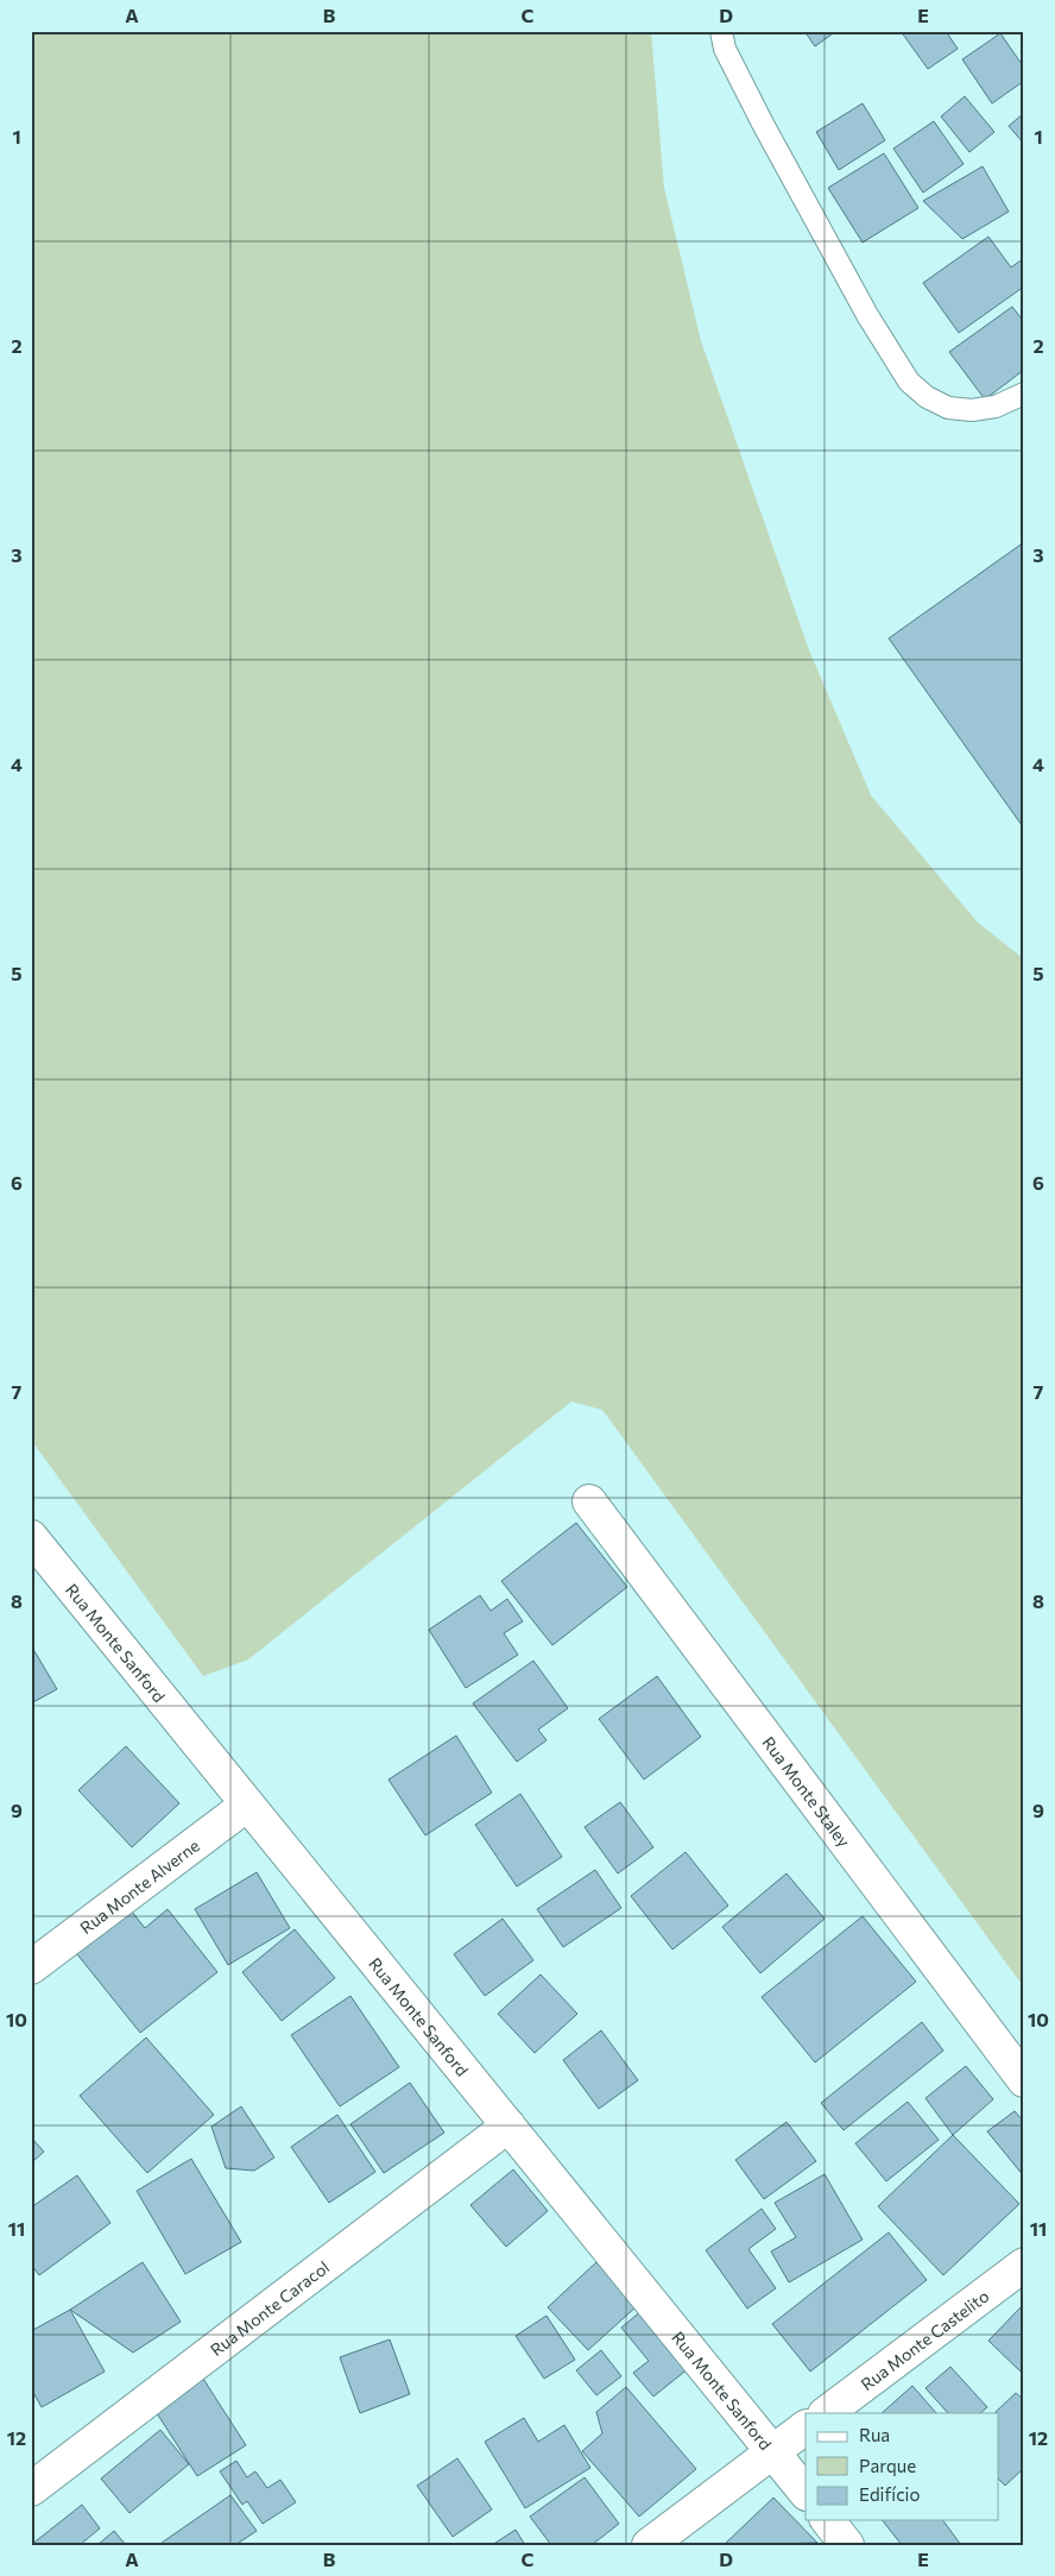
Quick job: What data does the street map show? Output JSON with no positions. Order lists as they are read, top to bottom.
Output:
{
  "streets": {
    "street": [
      "Rua Monte Sanford",
      "Rua Monte Staley",
      "Rua Monte Alverne",
      "Rua Monte Caracol",
      "Rua Monte Castelito"
    ]
  },
  "crossings": [
    ["Rua Monte Sanford", "Rua Monte Alverne"],
    ["Rua Monte Sanford", "Rua Monte Caracol"]
  ],
  "legend": ["Rua", "Parque", "Edifício"],
  "grid": {
    "columns": [
      "A",
      "B",
      "C",
      "D",
      "E"
    ],
    "rows": [
      "1",
      "2",
      "3",
      "4",
      "5",
      "6",
      "7",
      "8",
      "9",
      "10",
      "11",
      "12"
    ]
  }
}
